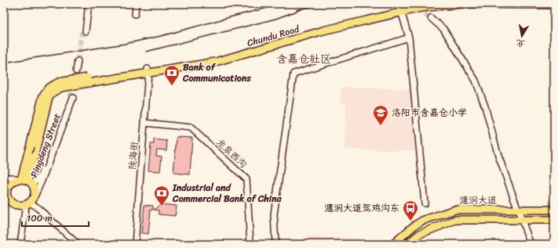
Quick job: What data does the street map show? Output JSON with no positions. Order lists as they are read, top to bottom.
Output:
{
  "streets": {
    "main road": ["Chundu Road", "瀍涧大道"],
    "street": ["Pingdeng Street", "龙泉西沟", "陇海街"]
  },
  "crossings": [
    ["Chundu Road", "Pingdeng Street"],
    ["Chundu Road", "陇海街"],
    ["龙泉西沟", "陇海街"]
  ],
  "districts": ["含嘉仓社区"],
  "places": {
    "bank": ["Bank of Communications", "Industrial and Commercial Bank of China"],
    "school or university": ["洛阳市含嘉仓小学"],
    "bus stop": ["瀍涧大道驾鸡沟东"]
  },
  "scale_bar": "100 m",
  "north": "bottom"
}
